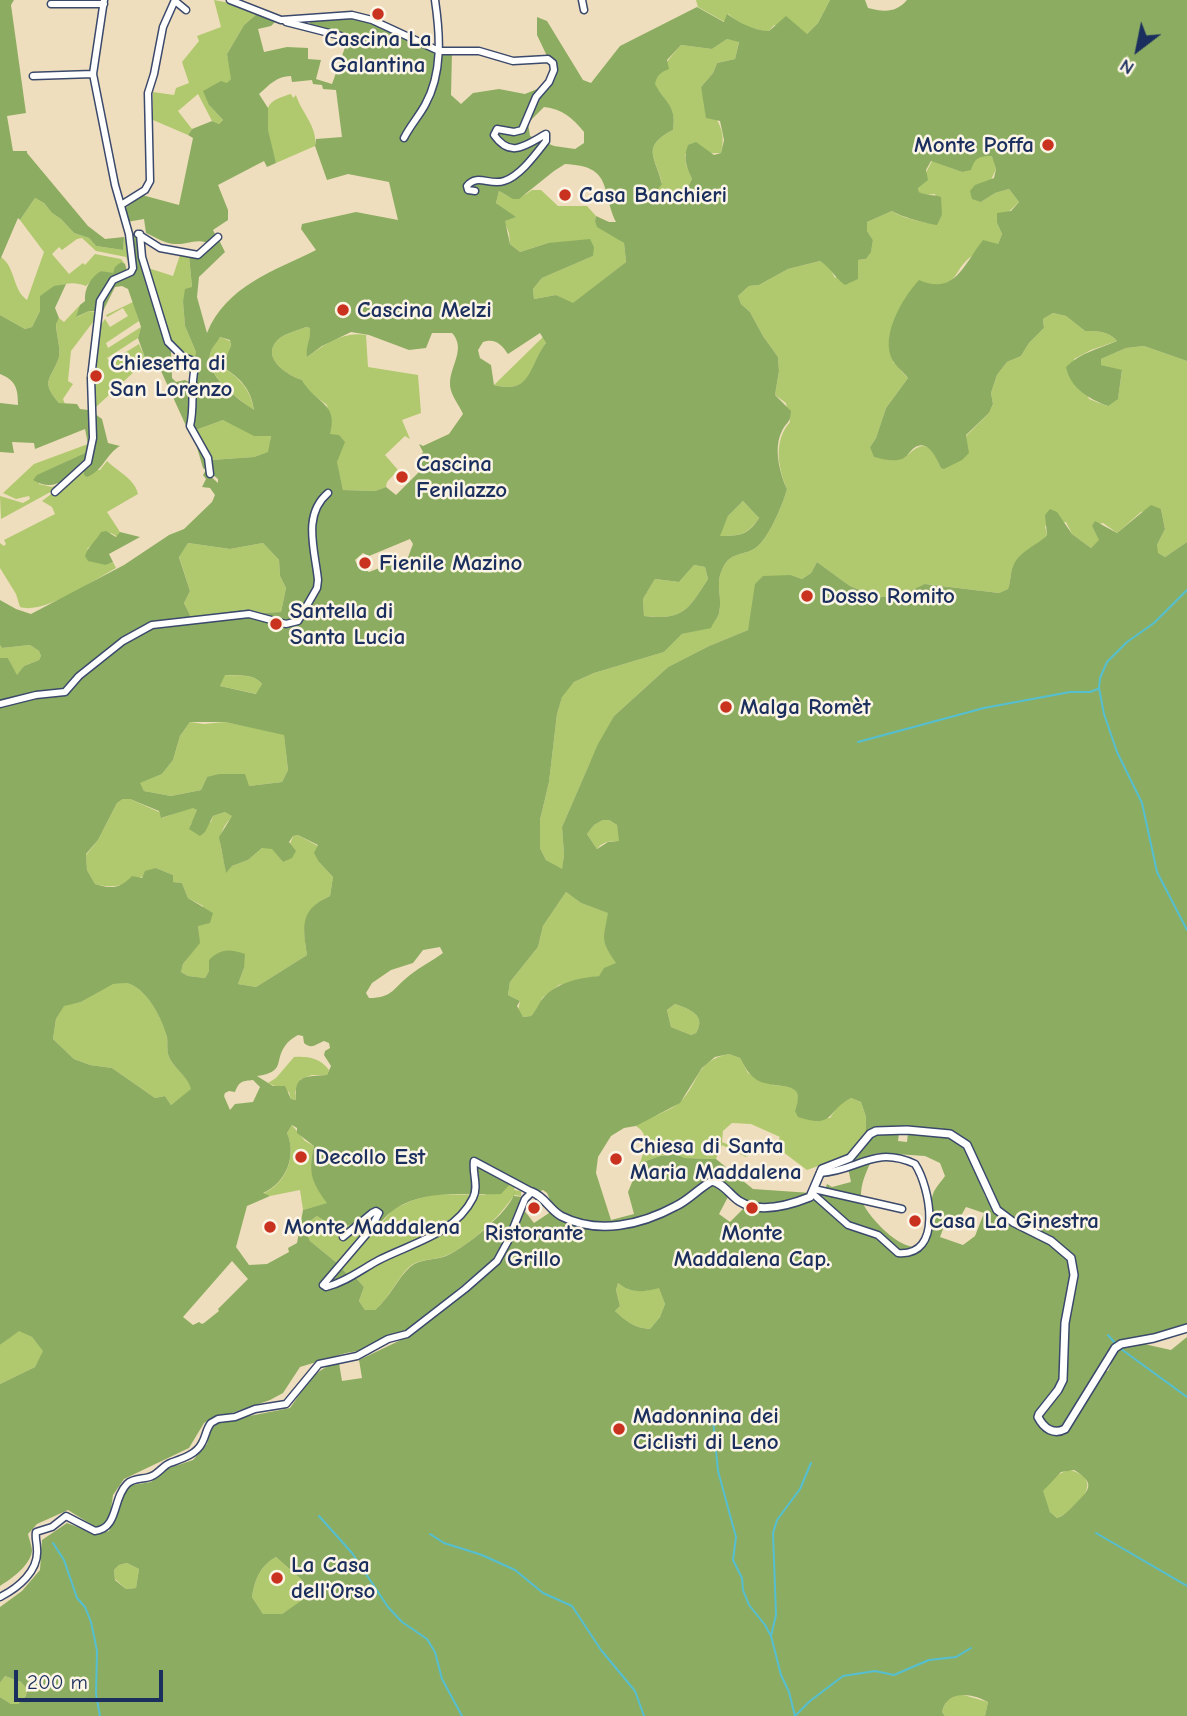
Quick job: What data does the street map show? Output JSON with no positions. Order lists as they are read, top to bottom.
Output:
{
  "places": [
    "Cascina La Galantina",
    "Monte Poffa",
    "Casa Banchieri",
    "Cascina Melzi",
    "Chiesetta di San Lorenzo",
    "Cascina Fenilazzo",
    "Fienile Mazino",
    "Dosso Romito",
    "Santella di Santa Lucia",
    "Malga Romèt",
    "Decollo Est",
    "Chiesa di Santa Maria Maddalena",
    "Ristorante Grillo",
    "Monte Maddalena Cap.",
    "Casa La Ginestra",
    "Monte Maddalena",
    "Madonnina dei Ciclisti di Leno",
    "La Casa dell'Orso"
  ],
  "scale_bar": "200 m",
  "north": "bottom left"
}
